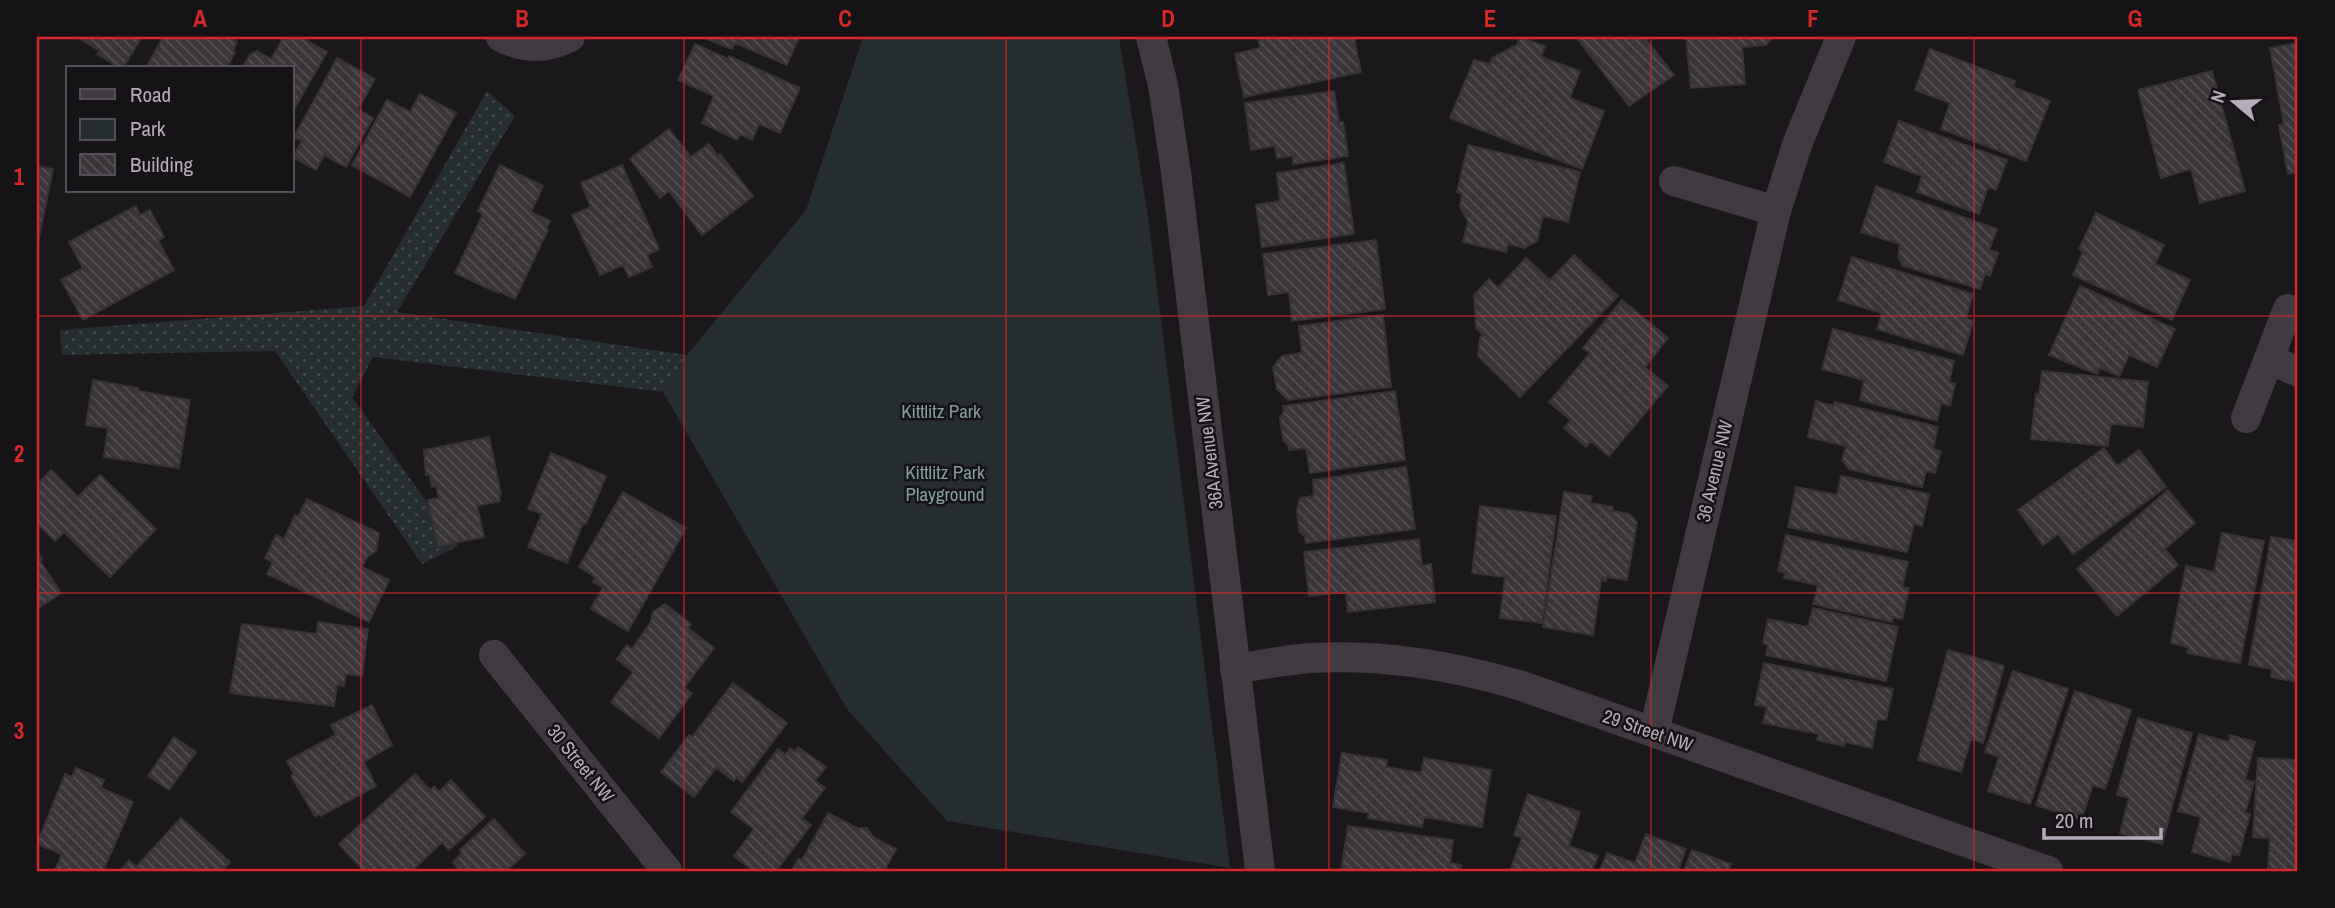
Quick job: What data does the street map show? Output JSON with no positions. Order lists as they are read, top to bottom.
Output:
{
  "streets": {
    "street": [
      "36A Avenue NW",
      "36 Avenue NW",
      "29 Street NW",
      "30 Street NW"
    ]
  },
  "crossings": [
    ["36A Avenue NW", "29 Street NW"],
    ["36 Avenue NW", "29 Street NW"]
  ],
  "parks": ["Kittlitz Park", "Kittlitz Park Playground"],
  "legend": ["Road", "Park", "Building"],
  "scale_bar": "20 m",
  "north": "left",
  "grid": {
    "columns": [
      "A",
      "B",
      "C",
      "D",
      "E",
      "F",
      "G"
    ],
    "rows": ["1", "2", "3"]
  }
}
